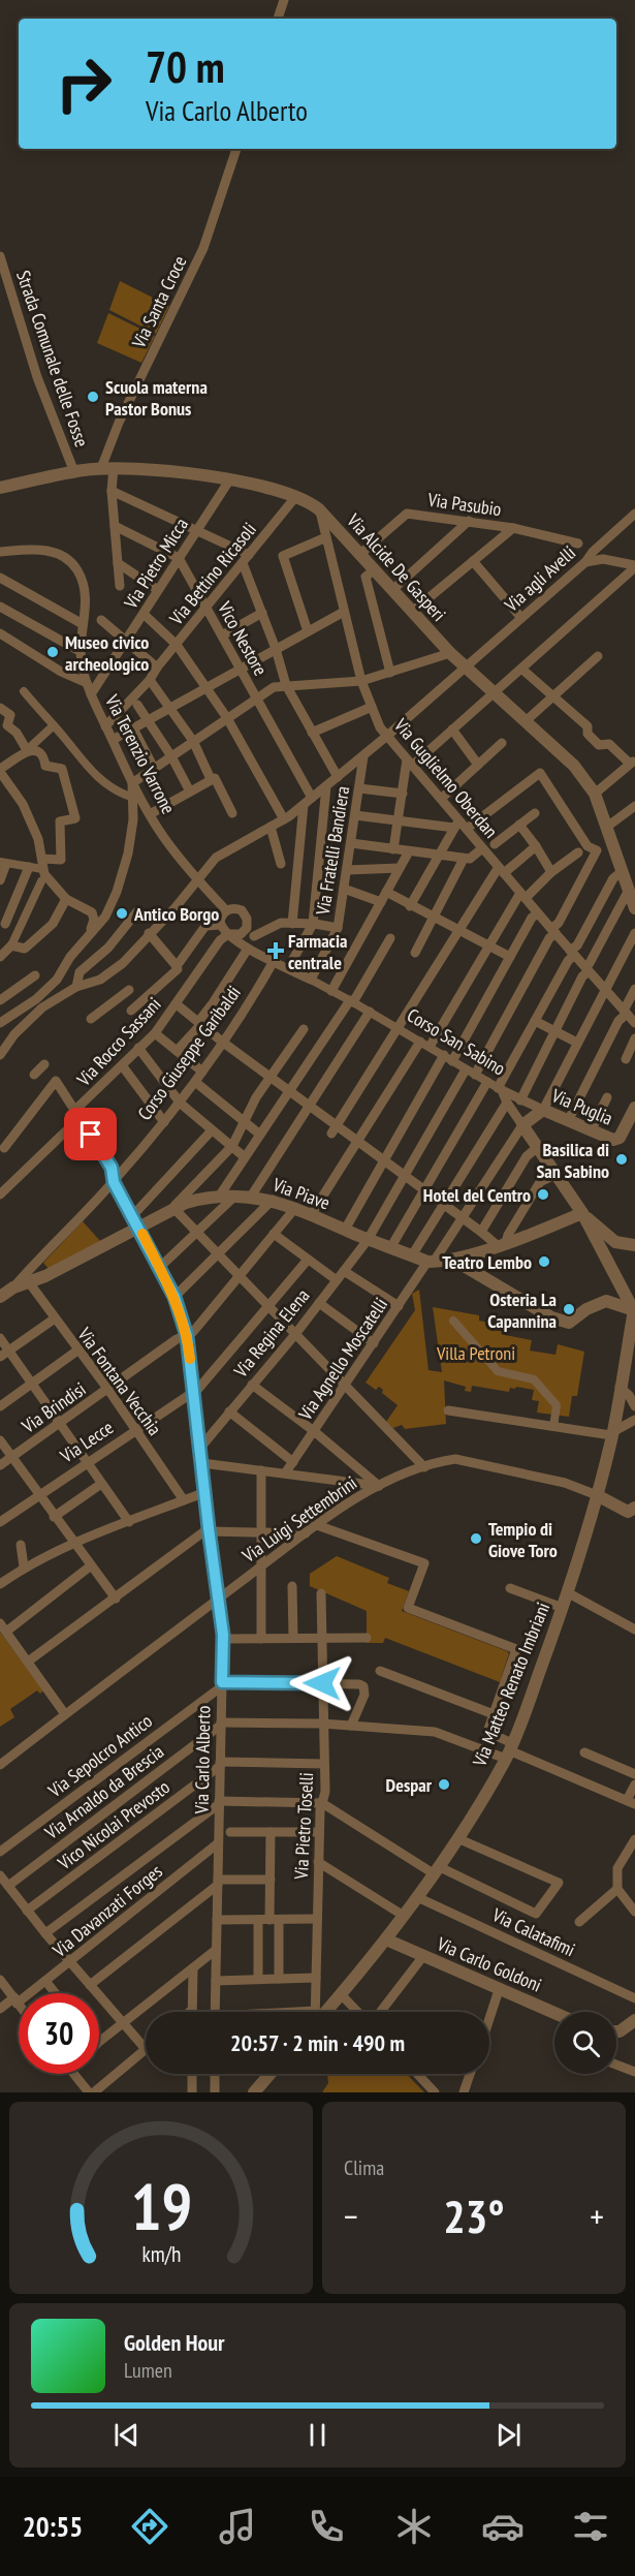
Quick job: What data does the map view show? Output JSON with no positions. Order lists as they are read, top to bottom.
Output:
{
  "streets": {
    "street": [
      "Via Santa Croce",
      "Strada Comunale delle Fosse",
      "Via Pasubio",
      "Via Pietro Micca",
      "Via Alcide De Gasperi",
      "Via Bettino Ricasoli",
      "Via agli Avelli",
      "Vico Nestore",
      "Via Terenzio Varrone",
      "Via Guglielmo Oberdan",
      "Via Fratelli Bandiera",
      "Via Rocco Sassani",
      "Corso San Sabino",
      "Corso Giuseppe Garibaldi",
      "Via Puglia",
      "Via Piave",
      "Via Regina Elena",
      "Via Agnello Moscatelli",
      "Via Fontana Vecchia",
      "Via Brindisi",
      "Via Lecce",
      "Via Luigi Settembrini",
      "Via Matteo Renato Imbriani",
      "Via Sepolcro Antico",
      "Via Carlo Alberto",
      "Via Arnaldo da Brescia",
      "Vico Nicolai Prevosto",
      "Via Pietro Toselli",
      "Via Davanzati Forges",
      "Via Calatafimi",
      "Via Carlo Goldoni"
    ]
  },
  "crossings": [
    ["Via Santa Croce", "Via Alcide De Gasperi"],
    ["Strada Comunale delle Fosse", "Via Alcide De Gasperi"],
    ["Via Pasubio", "Via Alcide De Gasperi"],
    ["Via Pietro Micca", "Via Alcide De Gasperi"],
    ["Via Pietro Micca", "Vico Nestore"],
    ["Via Pietro Micca", "Via Terenzio Varrone"],
    ["Via Alcide De Gasperi", "Via Bettino Ricasoli"],
    ["Via Alcide De Gasperi", "Via agli Avelli"],
    ["Via Alcide De Gasperi", "Via Guglielmo Oberdan"],
    ["Via Bettino Ricasoli", "Vico Nestore"],
    ["Via Bettino Ricasoli", "Via Terenzio Varrone"],
    ["Via agli Avelli", "Vico Nestore"],
    ["Via agli Avelli", "Via Terenzio Varrone"],
    ["Via agli Avelli", "Via Guglielmo Oberdan"],
    ["Via agli Avelli", "Via Fratelli Bandiera"],
    ["Via Terenzio Varrone", "Via Rocco Sassani"],
    ["Via Terenzio Varrone", "Corso San Sabino"],
    ["Via Guglielmo Oberdan", "Via Regina Elena"],
    ["Via Fratelli Bandiera", "Corso San Sabino"],
    ["Via Rocco Sassani", "Corso San Sabino"],
    ["Via Rocco Sassani", "Via Carlo Alberto"],
    ["Corso San Sabino", "Corso Giuseppe Garibaldi"],
    ["Corso San Sabino", "Via Puglia"],
    ["Corso San Sabino", "Via Piave"],
    ["Corso San Sabino", "Via Regina Elena"],
    ["Corso San Sabino", "Via Agnello Moscatelli"],
    ["Corso Giuseppe Garibaldi", "Via Piave"],
    ["Corso Giuseppe Garibaldi", "Via Carlo Alberto"],
    ["Via Piave", "Via Regina Elena"],
    ["Via Piave", "Via Agnello Moscatelli"],
    ["Via Piave", "Via Fontana Vecchia"],
    ["Via Piave", "Via Brindisi"],
    ["Via Piave", "Via Carlo Alberto"],
    ["Via Regina Elena", "Via Carlo Alberto"],
    ["Via Fontana Vecchia", "Via Brindisi"],
    ["Via Fontana Vecchia", "Via Lecce"],
    ["Via Brindisi", "Via Carlo Alberto"],
    ["Via Lecce", "Via Carlo Alberto"],
    ["Via Luigi Settembrini", "Via Matteo Renato Imbriani"],
    ["Via Luigi Settembrini", "Via Carlo Alberto"],
    ["Via Matteo Renato Imbriani", "Via Calatafimi"],
    ["Via Matteo Renato Imbriani", "Via Carlo Goldoni"],
    ["Via Sepolcro Antico", "Via Carlo Alberto"],
    ["Via Carlo Alberto", "Via Arnaldo da Brescia"],
    ["Via Carlo Alberto", "Vico Nicolai Prevosto"],
    ["Via Carlo Alberto", "Via Davanzati Forges"]
  ],
  "parks": ["Villa Petroni"],
  "places": {
    "other": [
      "Scuola materna Pastor Bonus",
      "Museo civico archeologico",
      "Antico Borgo",
      "Basilica di San Sabino",
      "Hotel del Centro",
      "Teatro Lembo",
      "Osteria La Capannina",
      "Tempio di Giove Toro",
      "Despar"
    ],
    "health": ["Farmacia centrale"]
  },
  "page": {
    "turn": ["70 m", "Via Carlo Alberto"],
    "limit": "30",
    "trip": "20:57 · 2 min · 490 m",
    "tile": "Clima",
    "heat": ["−", "23°", "+"],
    "song": ["Golden Hour", "Lumen"],
    "tabs": "20:55",
    "gauge": ["19", "km/h"]
  }
}
